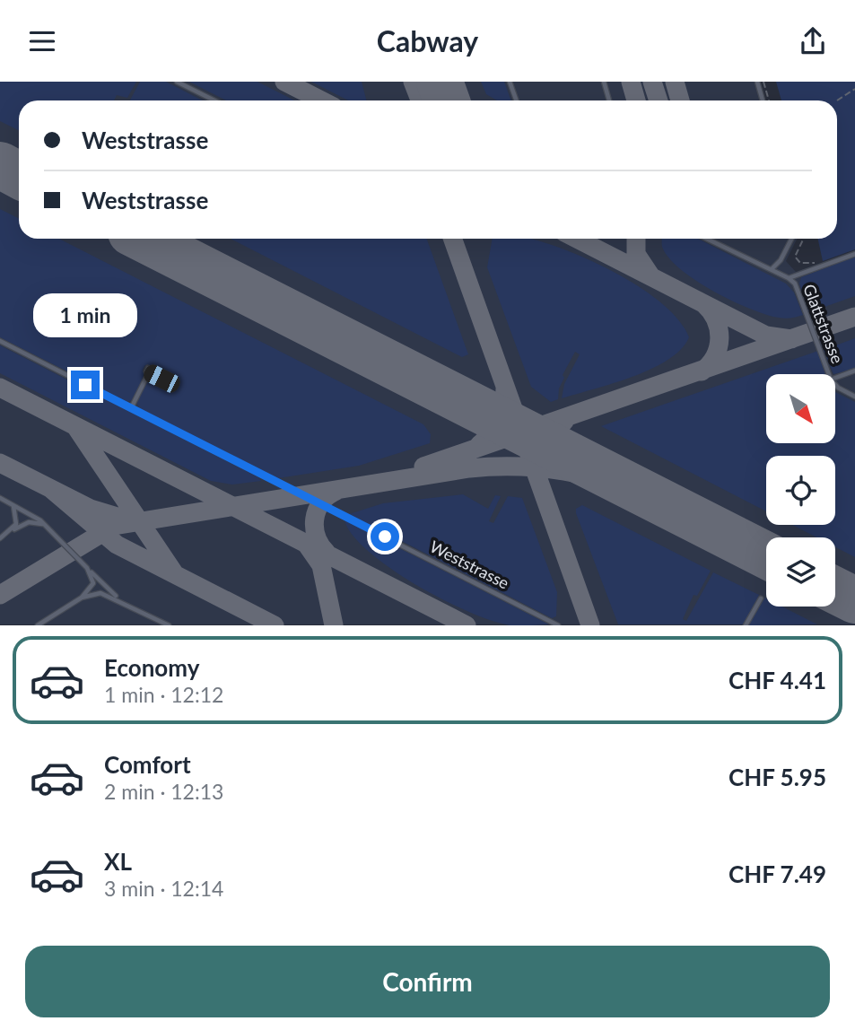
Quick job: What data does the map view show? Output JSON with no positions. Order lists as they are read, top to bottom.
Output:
{
  "streets": {
    "lane": ["Glattstrasse", "Weststrasse"]
  },
  "north": "bottom right",
  "page": {
    "header": "Cabway",
    "banner": ["Weststrasse", "Weststrasse"],
    "bubble": "1 min",
    "list": [
      {
        "name": "Economy",
        "note": "1 min · 12:12",
        "value": "CHF 4.41"
      },
      {
        "name": "Comfort",
        "note": "2 min · 12:13",
        "value": "CHF 5.95"
      },
      {
        "name": "XL",
        "note": "3 min · 12:14",
        "value": "CHF 7.49"
      }
    ],
    "buttons": "Confirm"
  }
}
